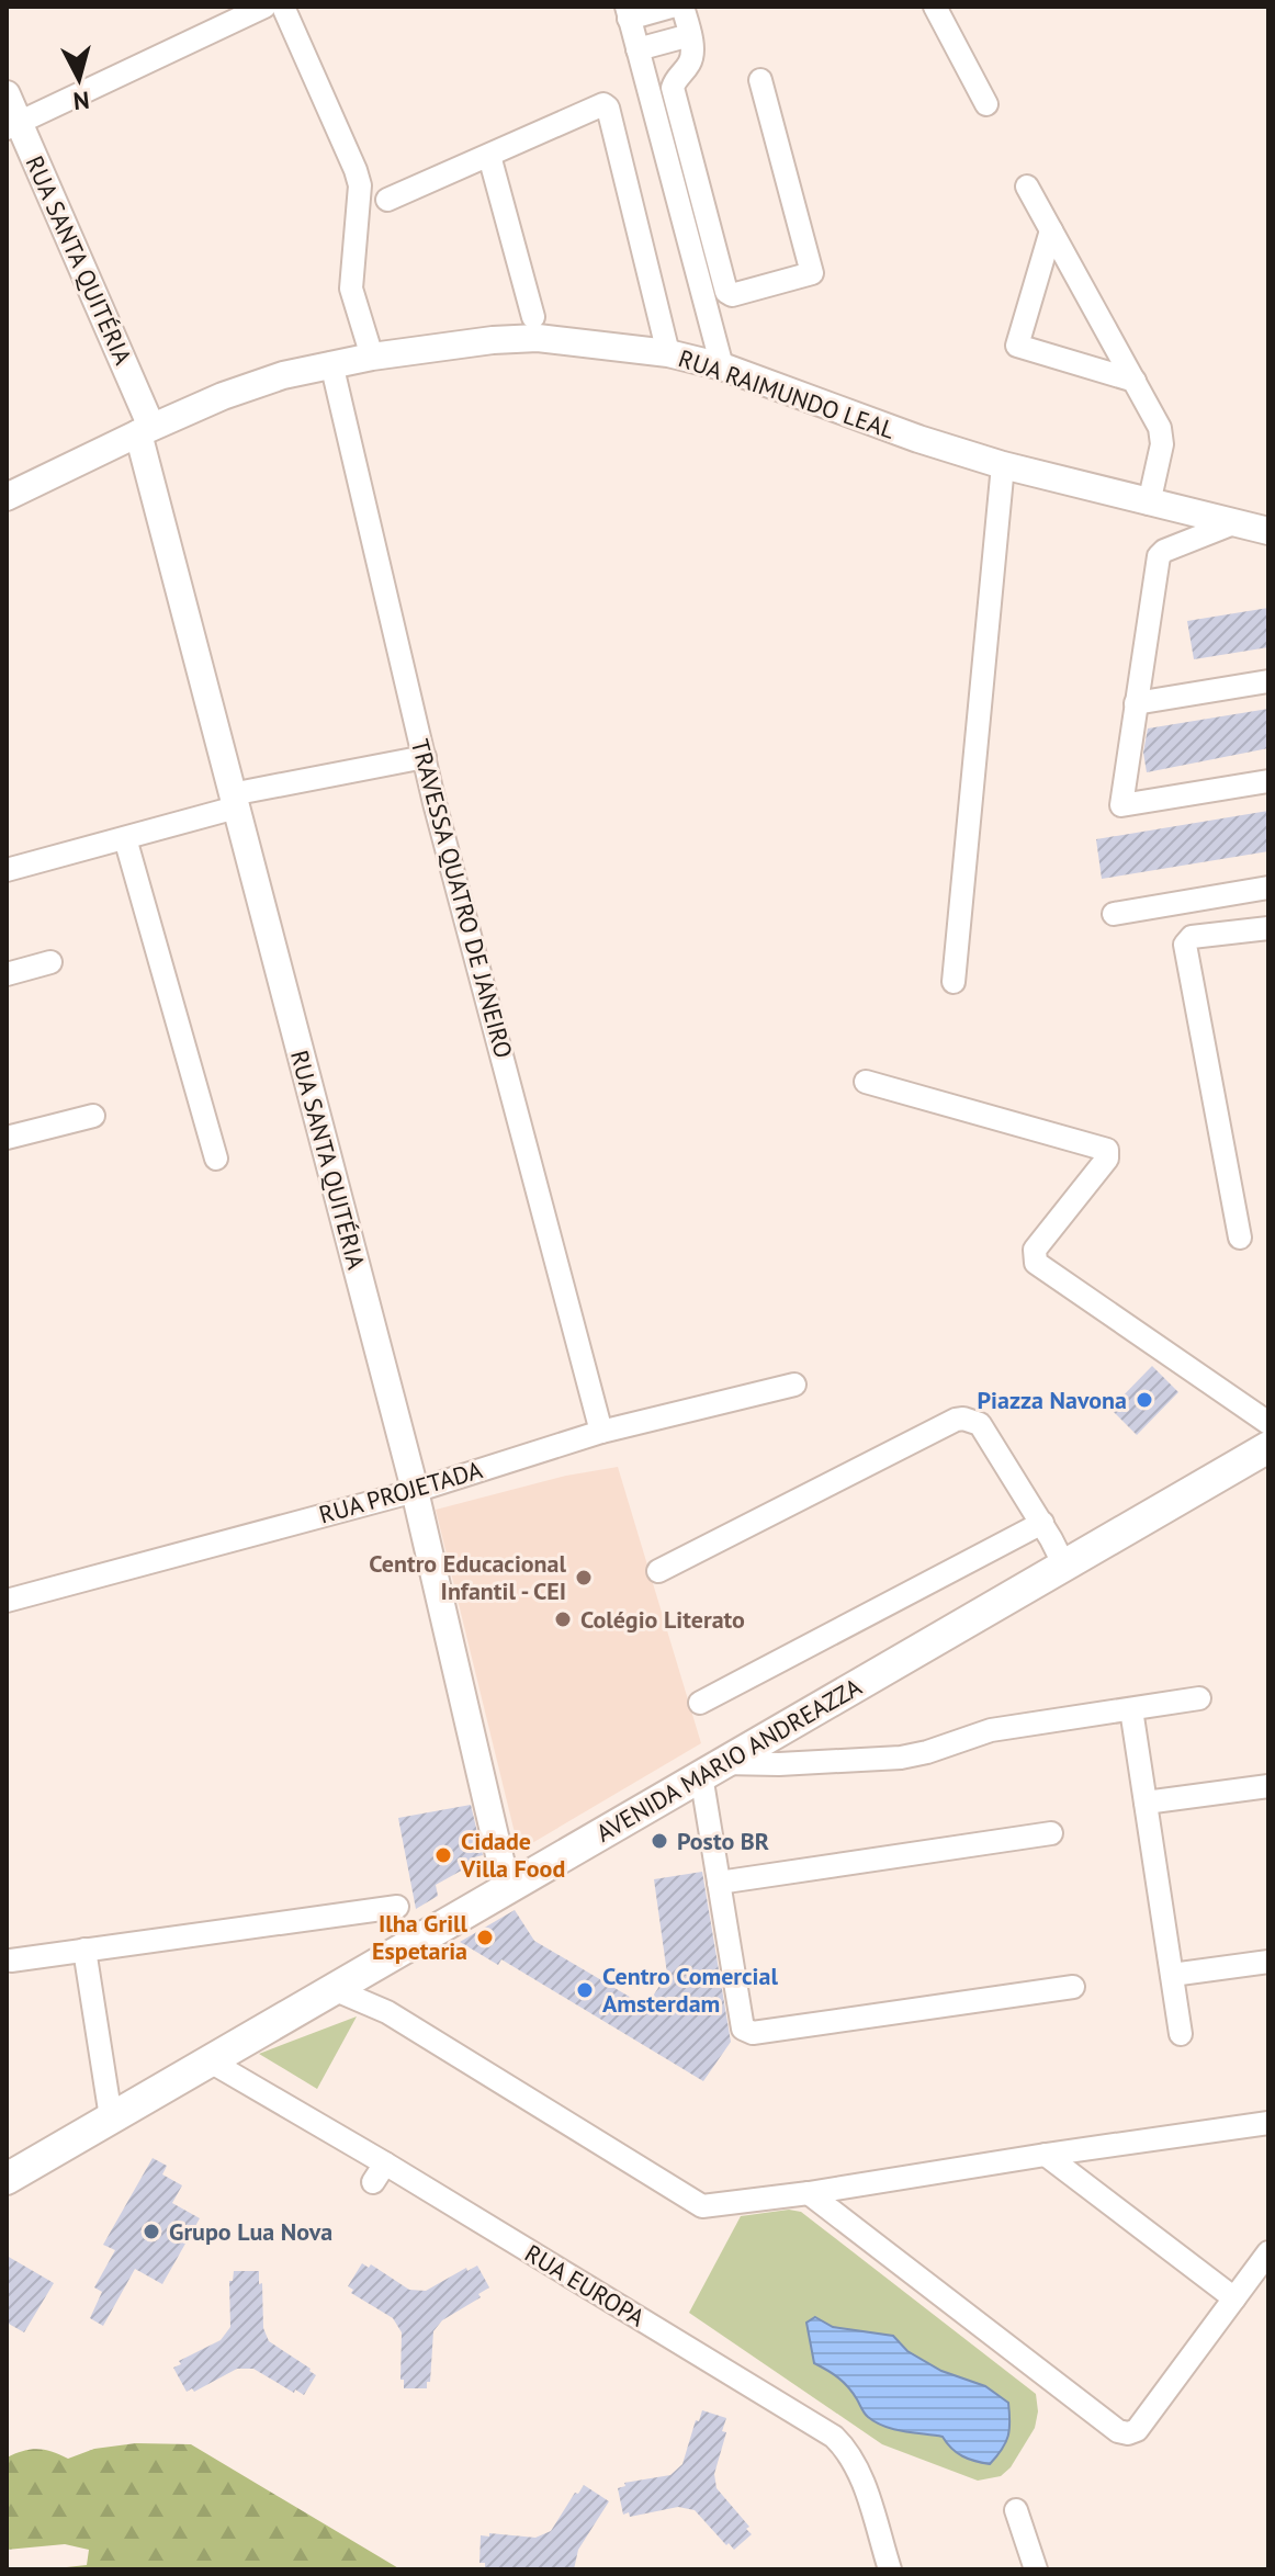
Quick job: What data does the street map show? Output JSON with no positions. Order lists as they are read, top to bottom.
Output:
{
  "streets": {
    "main road": ["AVENIDA MARIO ANDREAZZA"],
    "street": [
      "RUA SANTA QUITÉRIA",
      "RUA RAIMUNDO LEAL",
      "TRAVESSA QUATRO DE JANEIRO",
      "RUA PROJETADA",
      "RUA EUROPA"
    ]
  },
  "crossings": [
    ["RUA SANTA QUITÉRIA", "RUA RAIMUNDO LEAL"],
    ["RUA SANTA QUITÉRIA", "RUA PROJETADA"],
    ["RUA SANTA QUITÉRIA", "AVENIDA MARIO ANDREAZZA"],
    ["RUA RAIMUNDO LEAL", "TRAVESSA QUATRO DE JANEIRO"],
    ["TRAVESSA QUATRO DE JANEIRO", "RUA PROJETADA"],
    ["AVENIDA MARIO ANDREAZZA", "RUA EUROPA"]
  ],
  "places": [
    "Piazza Navona",
    "Centro Educacional Infantil - CEI",
    "Colégio Literato",
    "Posto BR",
    "Cidade Villa Food",
    "Ilha Grill Espetaria",
    "Centro Comercial Amsterdam",
    "Grupo Lua Nova"
  ],
  "north": "bottom"
}
